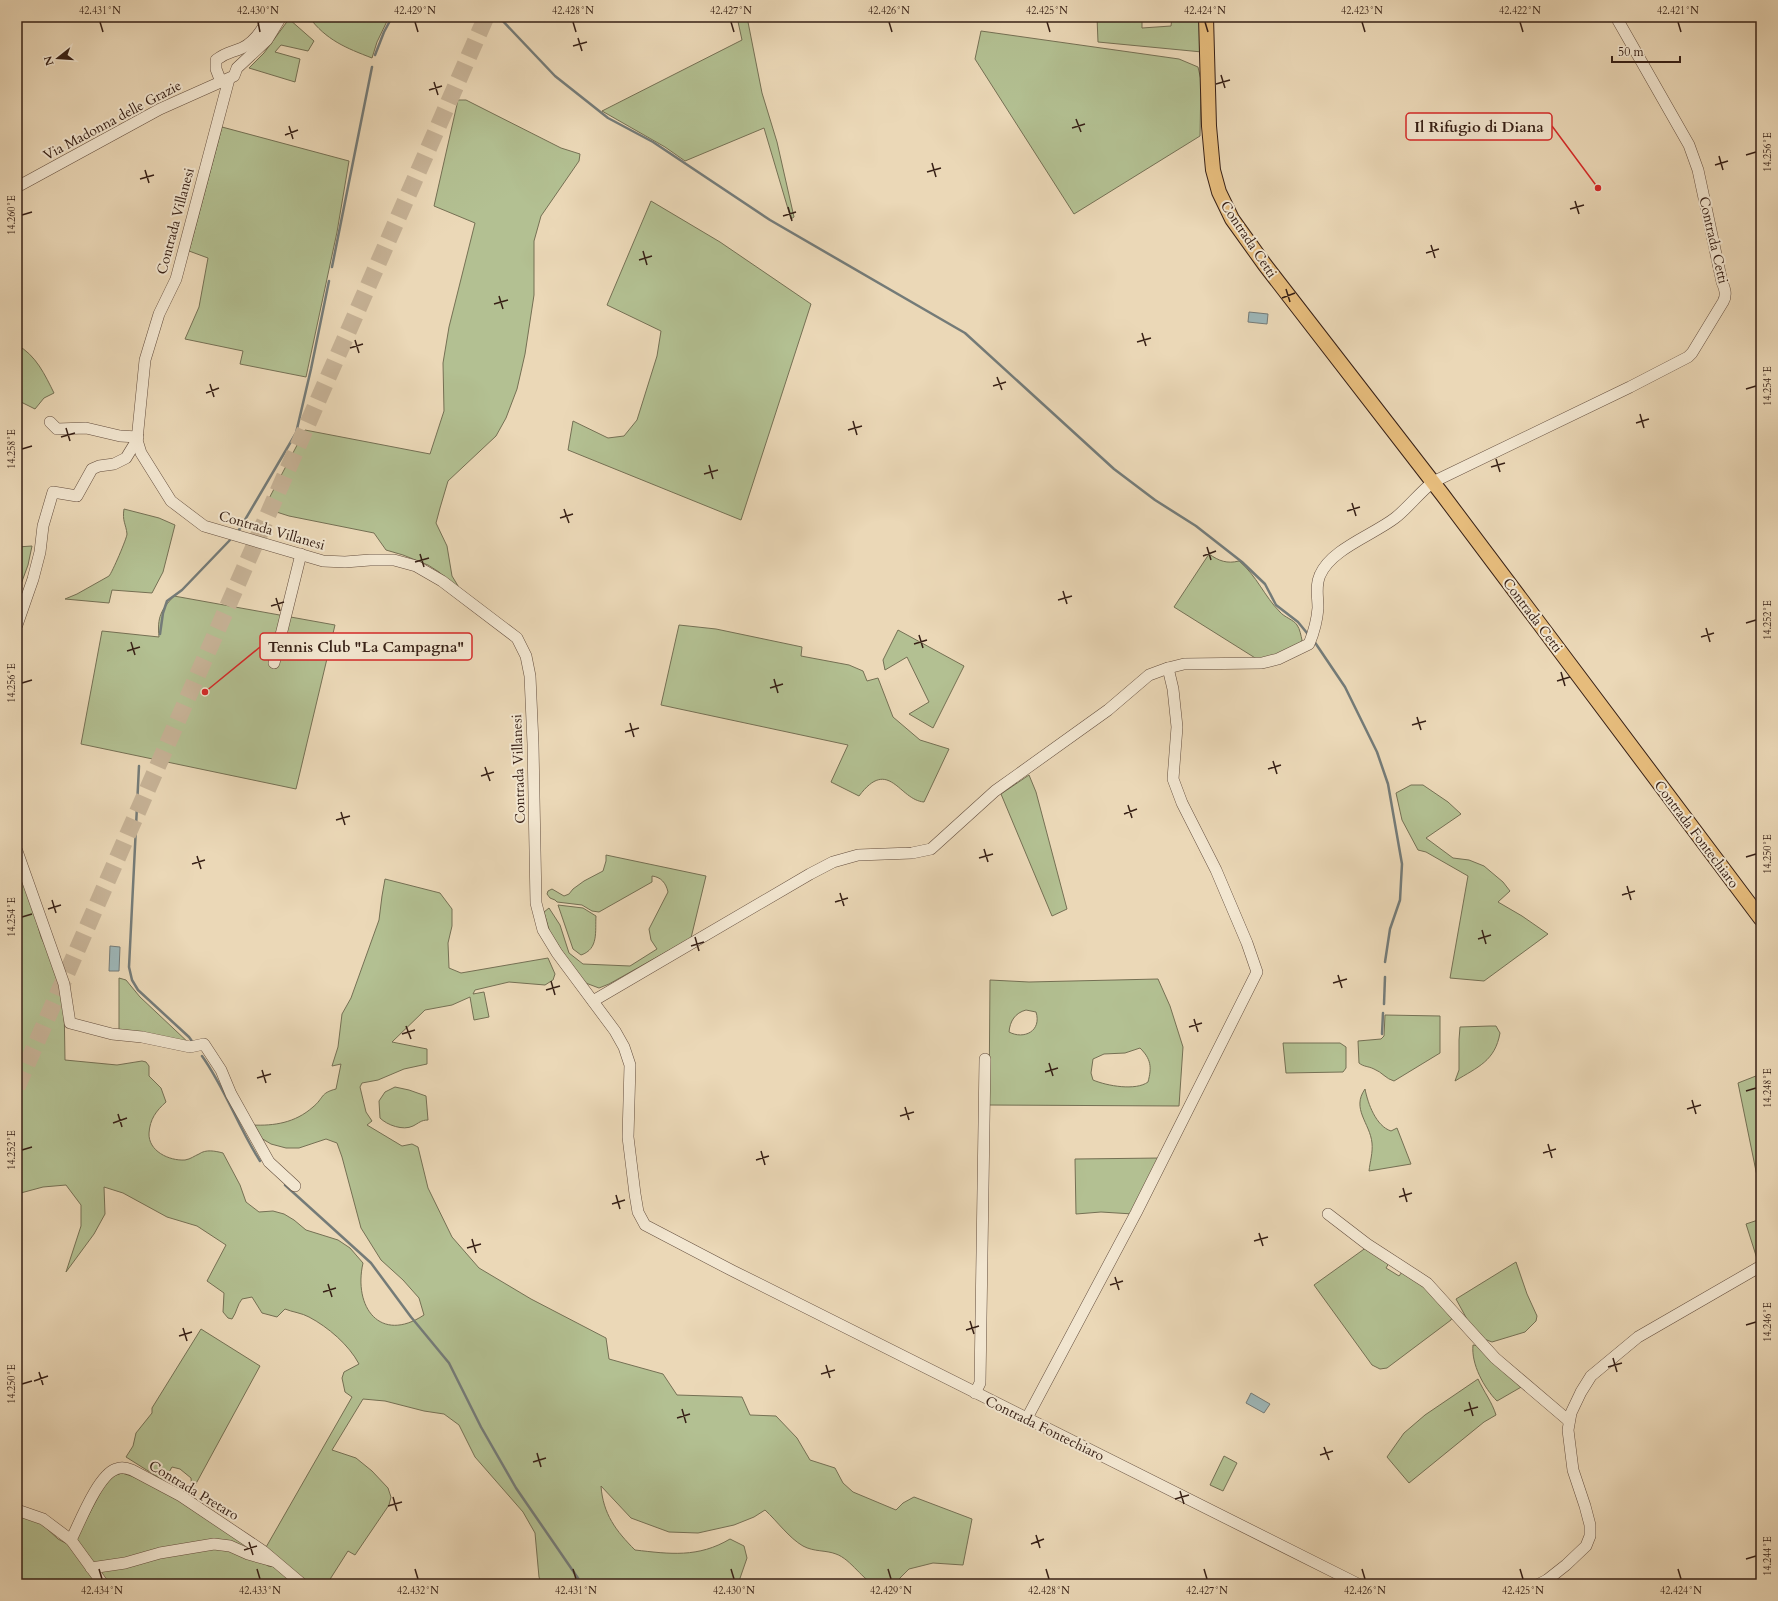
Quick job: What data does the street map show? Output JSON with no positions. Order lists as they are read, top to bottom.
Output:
{
  "streets": {
    "main road": ["Contrada Cetti", "Contrada Fontechiaro"],
    "street": ["Via Madonna delle Grazie", "Contrada Villanesi", "Contrada Pretaro"]
  },
  "crossings": [
    ["Via Madonna delle Grazie", "Contrada Villanesi"],
    ["Contrada Villanesi", "Contrada Fontechiaro"],
    ["Contrada Cetti", "Contrada Fontechiaro"]
  ],
  "places": ["Il Rifugio di Diana", "Tennis Club \"La Campagna\""],
  "scale_bar": "50 m",
  "north": "left",
  "coordinates": [
    "42.431°N",
    "42.430°N",
    "42.429°N",
    "42.428°N",
    "42.427°N",
    "42.426°N",
    "42.425°N",
    "42.424°N",
    "42.423°N",
    "42.422°N",
    "42.421°N",
    "14.256°E",
    "14.260°E",
    "14.254°E",
    "14.258°E",
    "14.252°E",
    "14.250°E",
    "14.248°E",
    "14.246°E",
    "14.244°E",
    "42.434°N",
    "42.433°N",
    "42.432°N"
  ]
}
